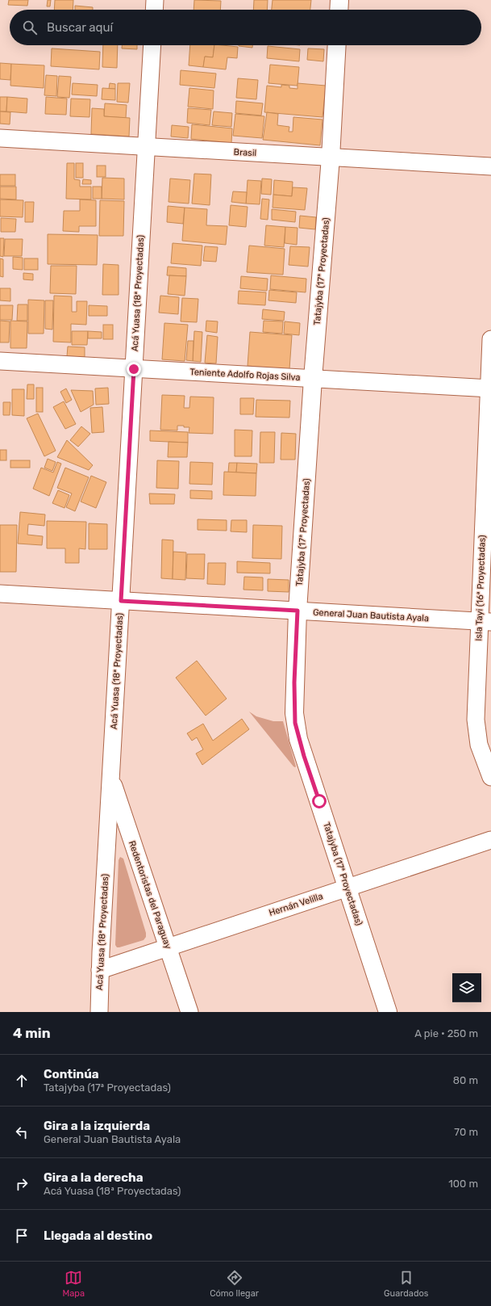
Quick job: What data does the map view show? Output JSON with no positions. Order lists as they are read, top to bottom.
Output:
{
  "streets": {
    "street": [
      "Brasil",
      "Tatajyba (17ª Proyectadas)",
      "Acá Yuasa (18ª Proyectadas)",
      "Teniente Adolfo Rojas Silva",
      "Isla Tayi (16ª Proyectadas)",
      "General Juan Bautista Ayala",
      "Redentoristas del Paraguay",
      "Hernán Velilla"
    ]
  },
  "crossings": [
    ["Brasil", "Tatajyba (17ª Proyectadas)"],
    ["Brasil", "Acá Yuasa (18ª Proyectadas)"],
    ["Tatajyba (17ª Proyectadas)", "Teniente Adolfo Rojas Silva"],
    ["Tatajyba (17ª Proyectadas)", "General Juan Bautista Ayala"],
    ["Tatajyba (17ª Proyectadas)", "Hernán Velilla"],
    ["Acá Yuasa (18ª Proyectadas)", "Teniente Adolfo Rojas Silva"],
    ["Acá Yuasa (18ª Proyectadas)", "General Juan Bautista Ayala"],
    ["Acá Yuasa (18ª Proyectadas)", "Redentoristas del Paraguay"],
    ["Acá Yuasa (18ª Proyectadas)", "Hernán Velilla"],
    ["Teniente Adolfo Rojas Silva", "Isla Tayi (16ª Proyectadas)"],
    ["Isla Tayi (16ª Proyectadas)", "General Juan Bautista Ayala"],
    ["Redentoristas del Paraguay", "Hernán Velilla"]
  ],
  "page": {
    "search": "Buscar aquí",
    "heading": ["4 min", "A pie · 250 m"],
    "list": [
      ["Continúa", "Tatajyba (17ª Proyectadas)", "80 m"],
      ["Gira a la izquierda", "General Juan Bautista Ayala", "70 m"],
      ["Gira a la derecha", "Acá Yuasa (18ª Proyectadas)", "100 m"],
      "Llegada al destino"
    ],
    "nav": ["Mapa", "Cómo llegar", "Guardados"]
  }
}
